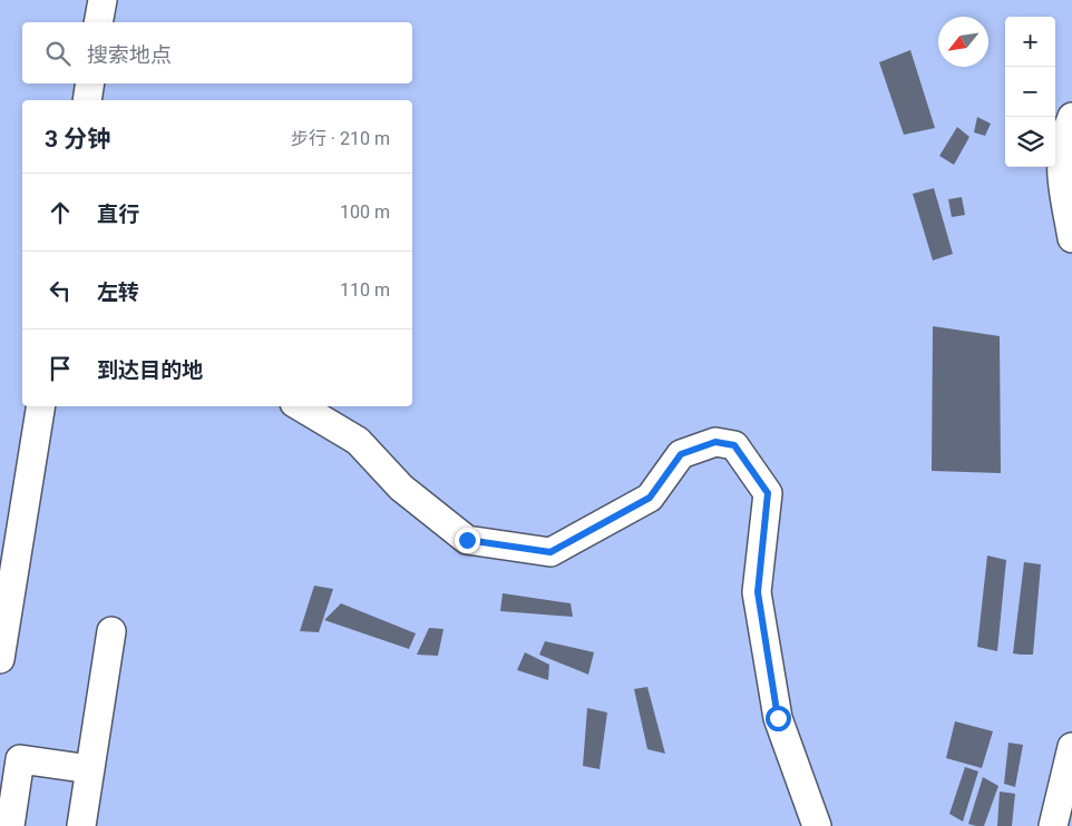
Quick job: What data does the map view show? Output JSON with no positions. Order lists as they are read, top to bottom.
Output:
{
  "north": "bottom left",
  "page": {
    "map_buttons": ["+", "−"],
    "search": "搜索地点",
    "heading": ["3 分钟", "步行 · 210 m"],
    "list": [
      ["直行", "100 m"],
      ["左转", "110 m"],
      "到达目的地"
    ]
  }
}
